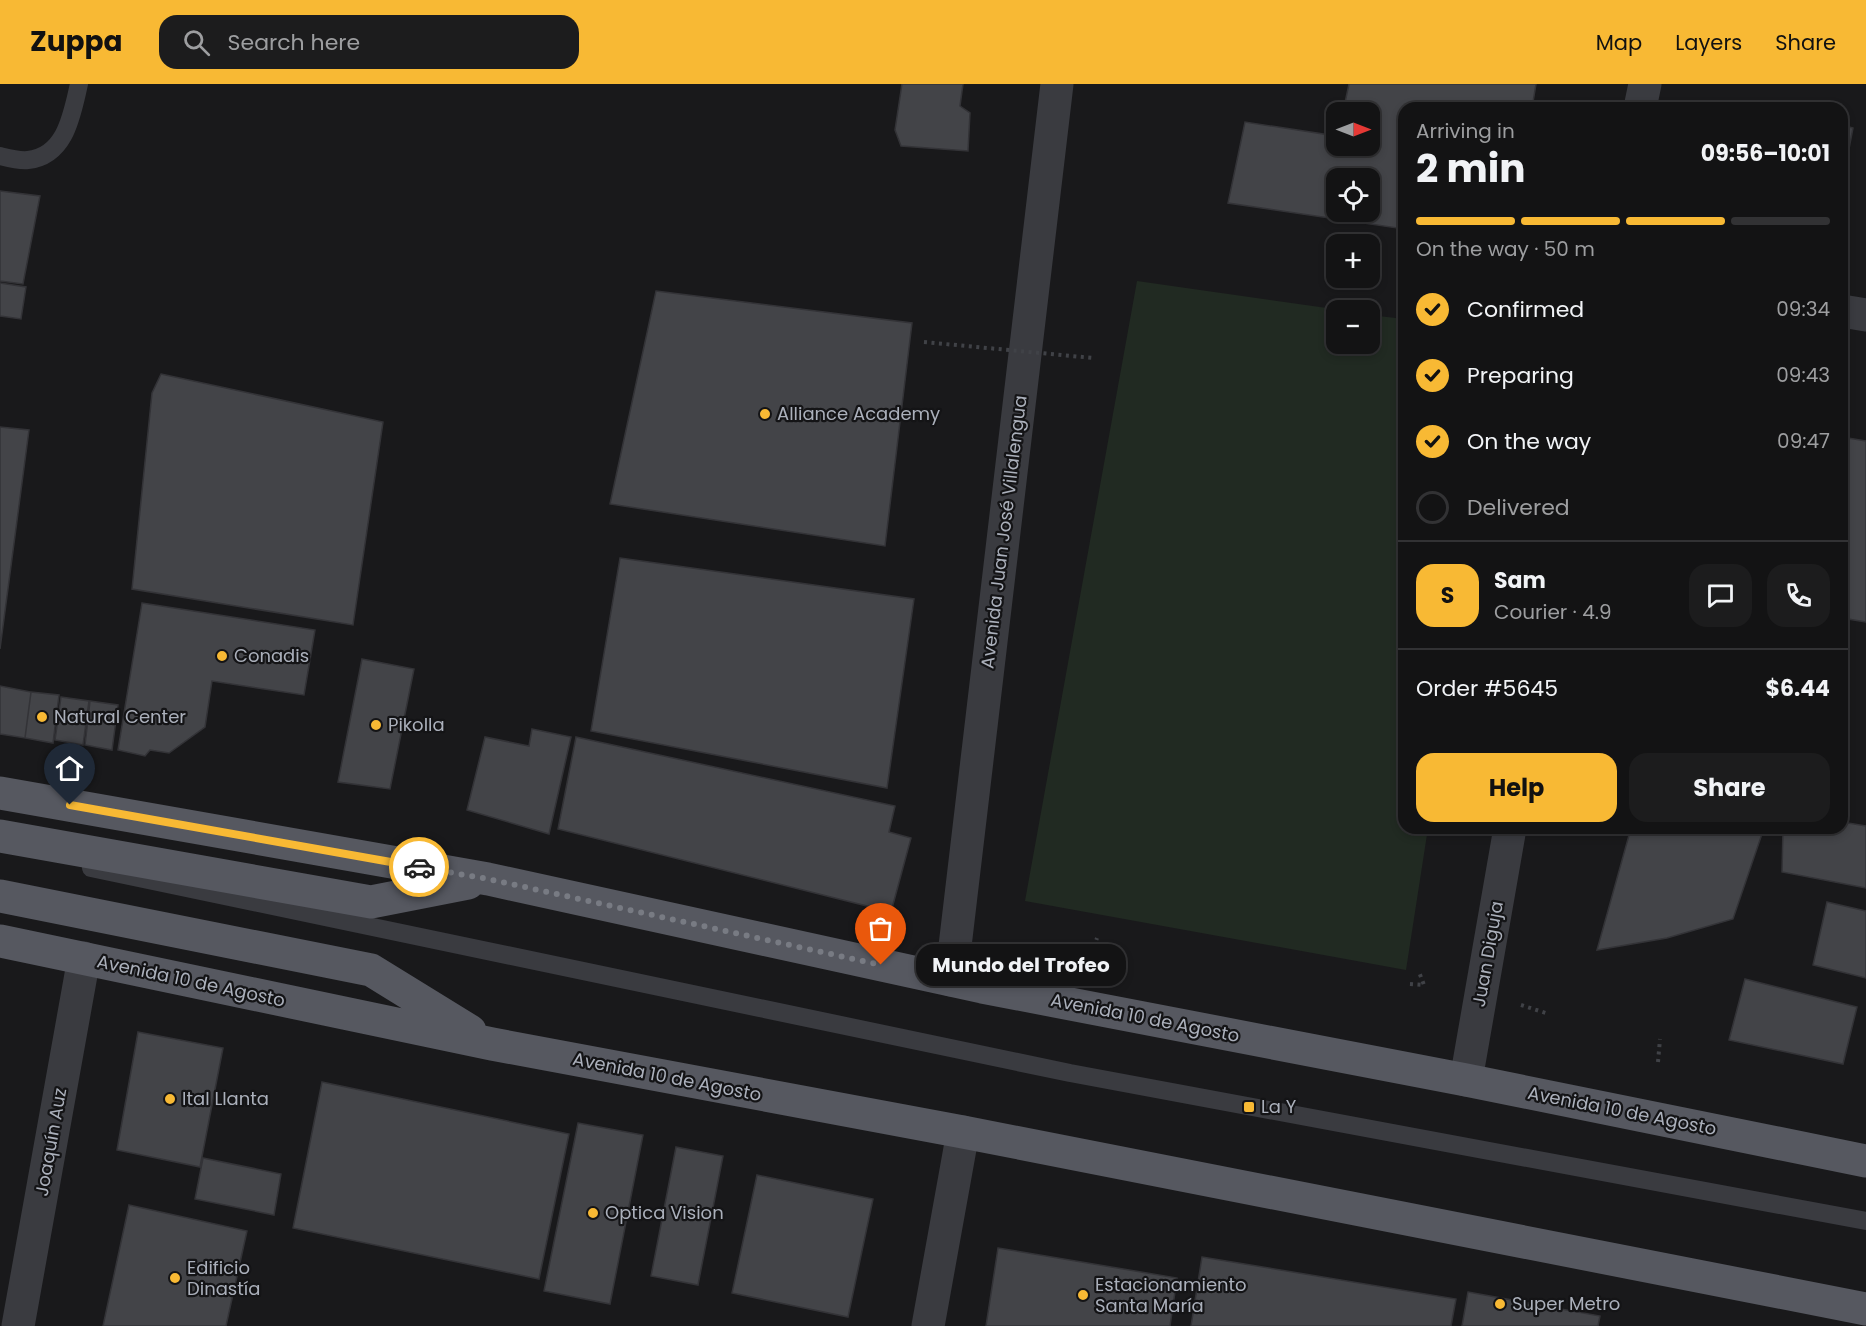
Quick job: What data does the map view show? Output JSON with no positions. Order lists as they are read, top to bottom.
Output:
{
  "streets": {
    "main road": ["Avenida 10 de Agosto"],
    "street": ["Avenida Juan José Villalengua", "Juan Diguja", "Joaquín Auz"]
  },
  "crossings": [
    ["Avenida Juan José Villalengua", "Avenida 10 de Agosto"],
    ["Juan Diguja", "Avenida 10 de Agosto"],
    ["Avenida 10 de Agosto", "Joaquín Auz"]
  ],
  "places": {
    "other": [
      "Alliance Academy",
      "Conadis",
      "Natural Center",
      "Pikolla",
      "Mundo del Trofeo",
      "Ital Llanta",
      "Optica Vision",
      "Edificio Dinastía",
      "Estacionamiento Santa María",
      "Super Metro"
    ],
    "transit": ["La Y"]
  },
  "north": "right",
  "page": {
    "header": "Zuppa",
    "search": "Search here",
    "nav": ["Map", "Layers", "Share"],
    "map_buttons": ["+", "−"],
    "heading": ["2 min", "Arriving in", "09:56–10:01"],
    "panel": [
      "Sam",
      "Courier · 4.9",
      "Order #5645",
      "$6.44"
    ],
    "bar": "On the way · 50 m",
    "list": [
      ["Confirmed", "09:34"],
      ["Preparing", "09:43"],
      ["On the way", "09:47"],
      "Delivered"
    ],
    "round": "S",
    "buttons": ["Help", "Share"],
    "bubble": "Mundo del Trofeo"
  }
}
